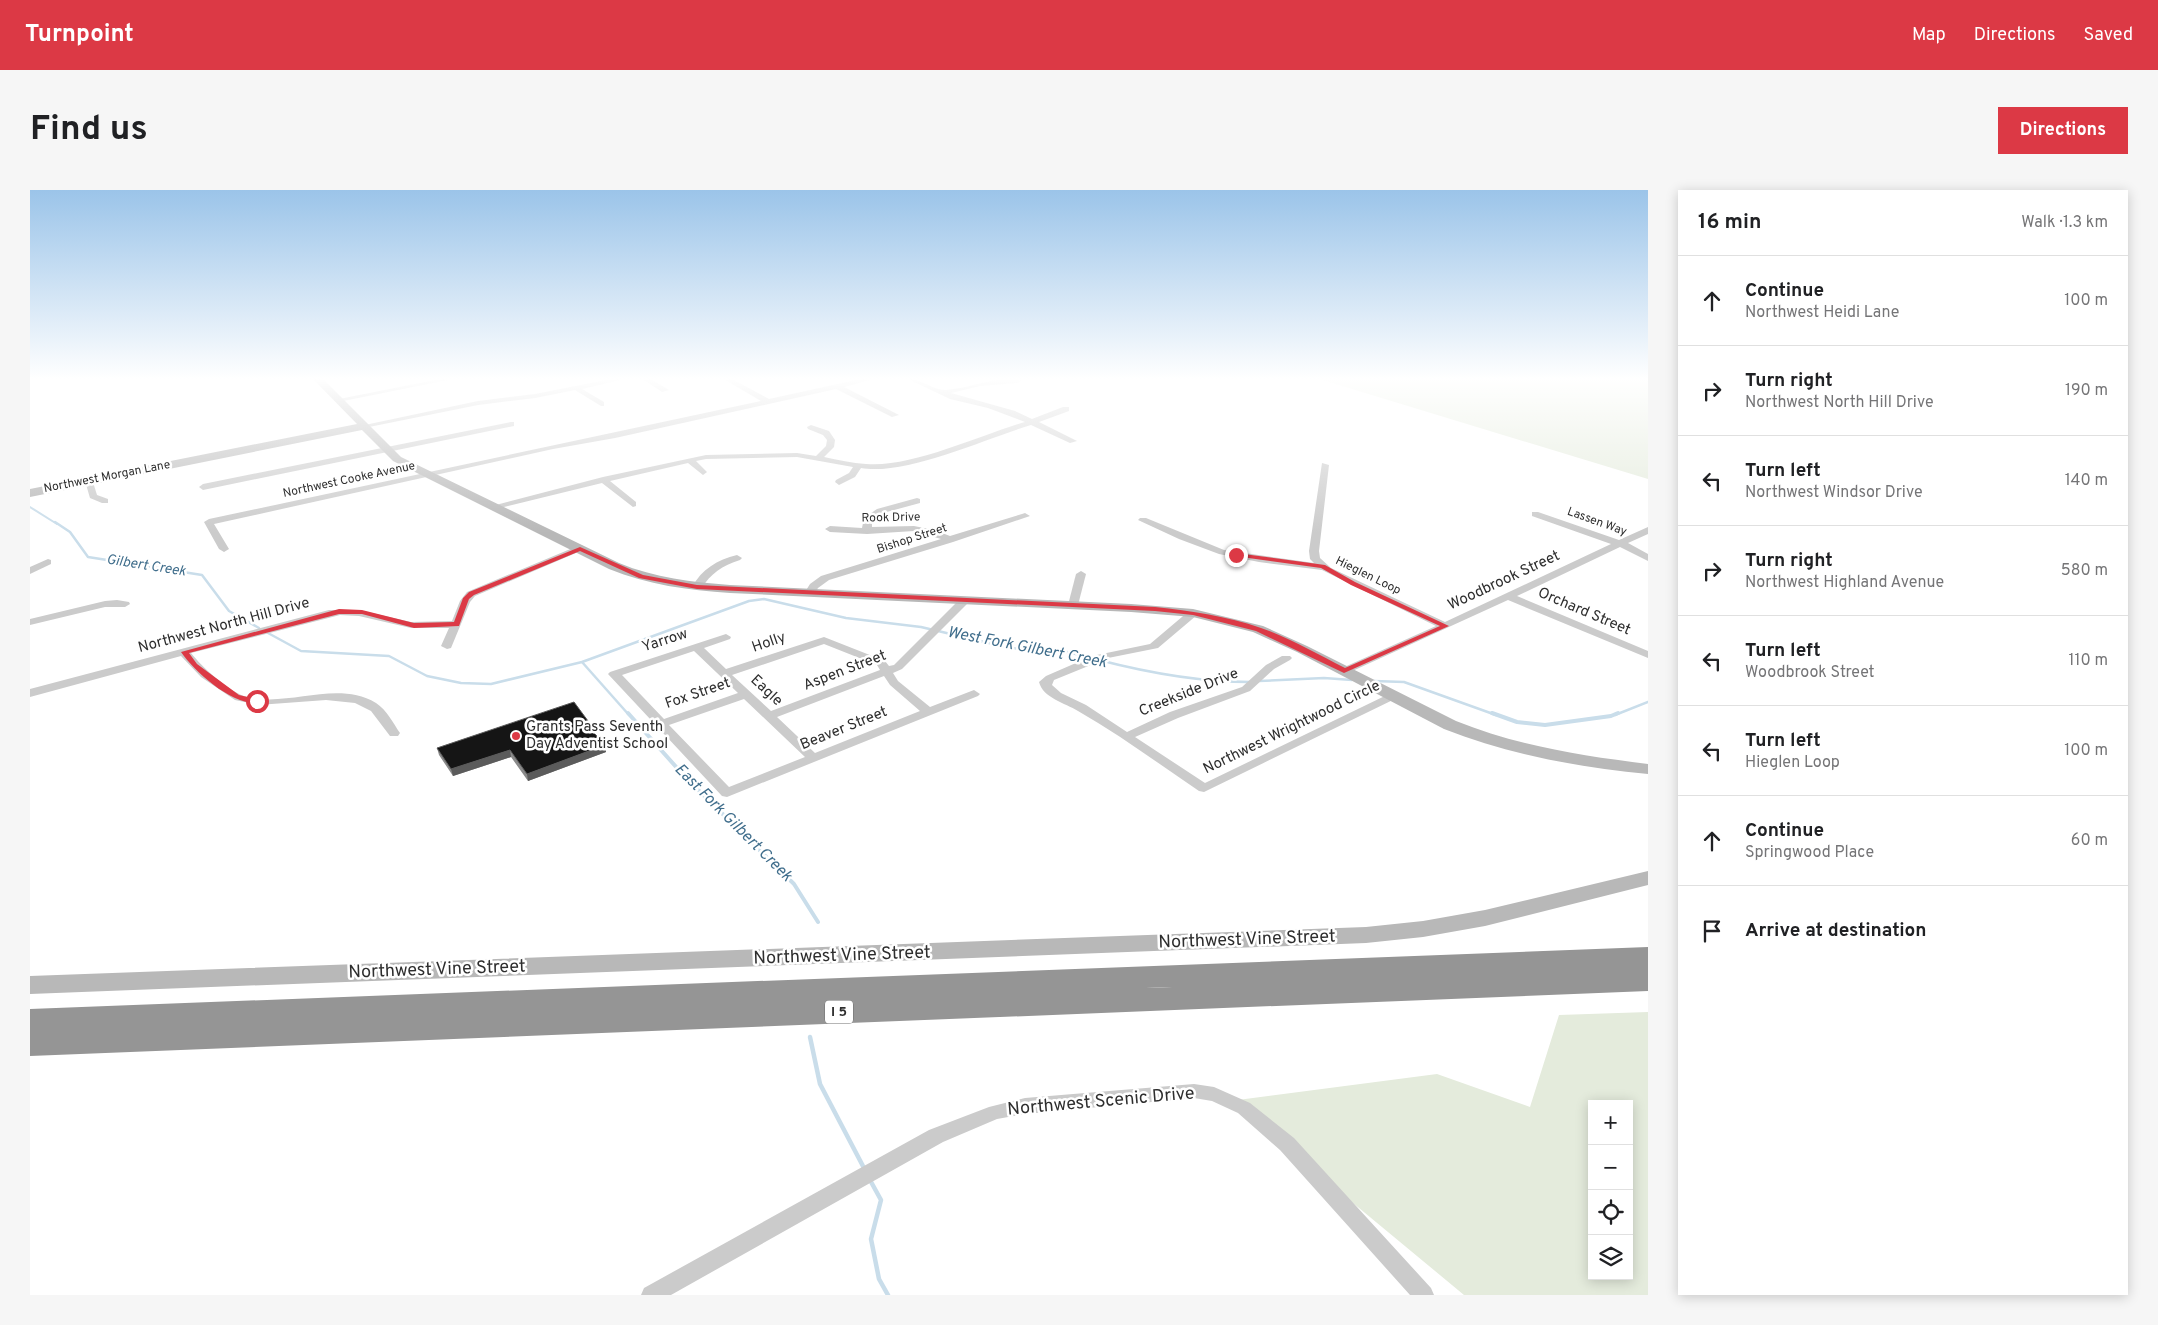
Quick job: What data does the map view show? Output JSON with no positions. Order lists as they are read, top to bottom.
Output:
{
  "streets": {
    "highway": ["I 5"],
    "main road": ["Northwest Morgan Lane", "Northwest Vine Street"],
    "street": [
      "Northwest Cooke Avenue",
      "Rook Drive",
      "Lassen Way",
      "Bishop Street",
      "Hieglen Loop",
      "Woodbrook Street",
      "Orchard Street",
      "Northwest North Hill Drive",
      "Yarrow",
      "Holly",
      "Aspen Street",
      "Eagle",
      "Creekside Drive",
      "Fox Street",
      "Northwest Wrightwood Circle",
      "Beaver Street",
      "Northwest Scenic Drive"
    ]
  },
  "crossings": [
    ["Rook Drive", "Bishop Street"],
    ["Lassen Way", "Woodbrook Street"],
    ["Hieglen Loop", "Woodbrook Street"],
    ["Woodbrook Street", "Orchard Street"],
    ["Yarrow", "Eagle"],
    ["Yarrow", "Fox Street"],
    ["Yarrow", "Beaver Street"],
    ["Holly", "Aspen Street"],
    ["Holly", "Eagle"],
    ["Aspen Street", "Eagle"],
    ["Eagle", "Fox Street"],
    ["Eagle", "Beaver Street"],
    ["Creekside Drive", "Northwest Wrightwood Circle"],
    ["Fox Street", "Beaver Street"]
  ],
  "water": ["Gilbert Creek", "West Fork Gilbert Creek", "East Fork Gilbert Creek"],
  "places": ["Grants Pass Seventh Day Adventist School"],
  "page": {
    "header": "Turnpoint",
    "nav": ["Map", "Directions", "Saved"],
    "buttons": "Directions",
    "title": "Find us",
    "heading": ["16 min", "Walk · 1.3 km"],
    "list": [
      ["Continue", "Northwest Heidi Lane", "100 m"],
      ["Turn right", "Northwest North Hill Drive", "190 m"],
      ["Turn left", "Northwest Windsor Drive", "140 m"],
      ["Turn right", "Northwest Highland Avenue", "580 m"],
      ["Turn left", "Woodbrook Street", "110 m"],
      ["Turn left", "Hieglen Loop", "100 m"],
      ["Continue", "Springwood Place", "60 m"],
      "Arrive at destination"
    ],
    "map_buttons": ["+", "−"]
  }
}
